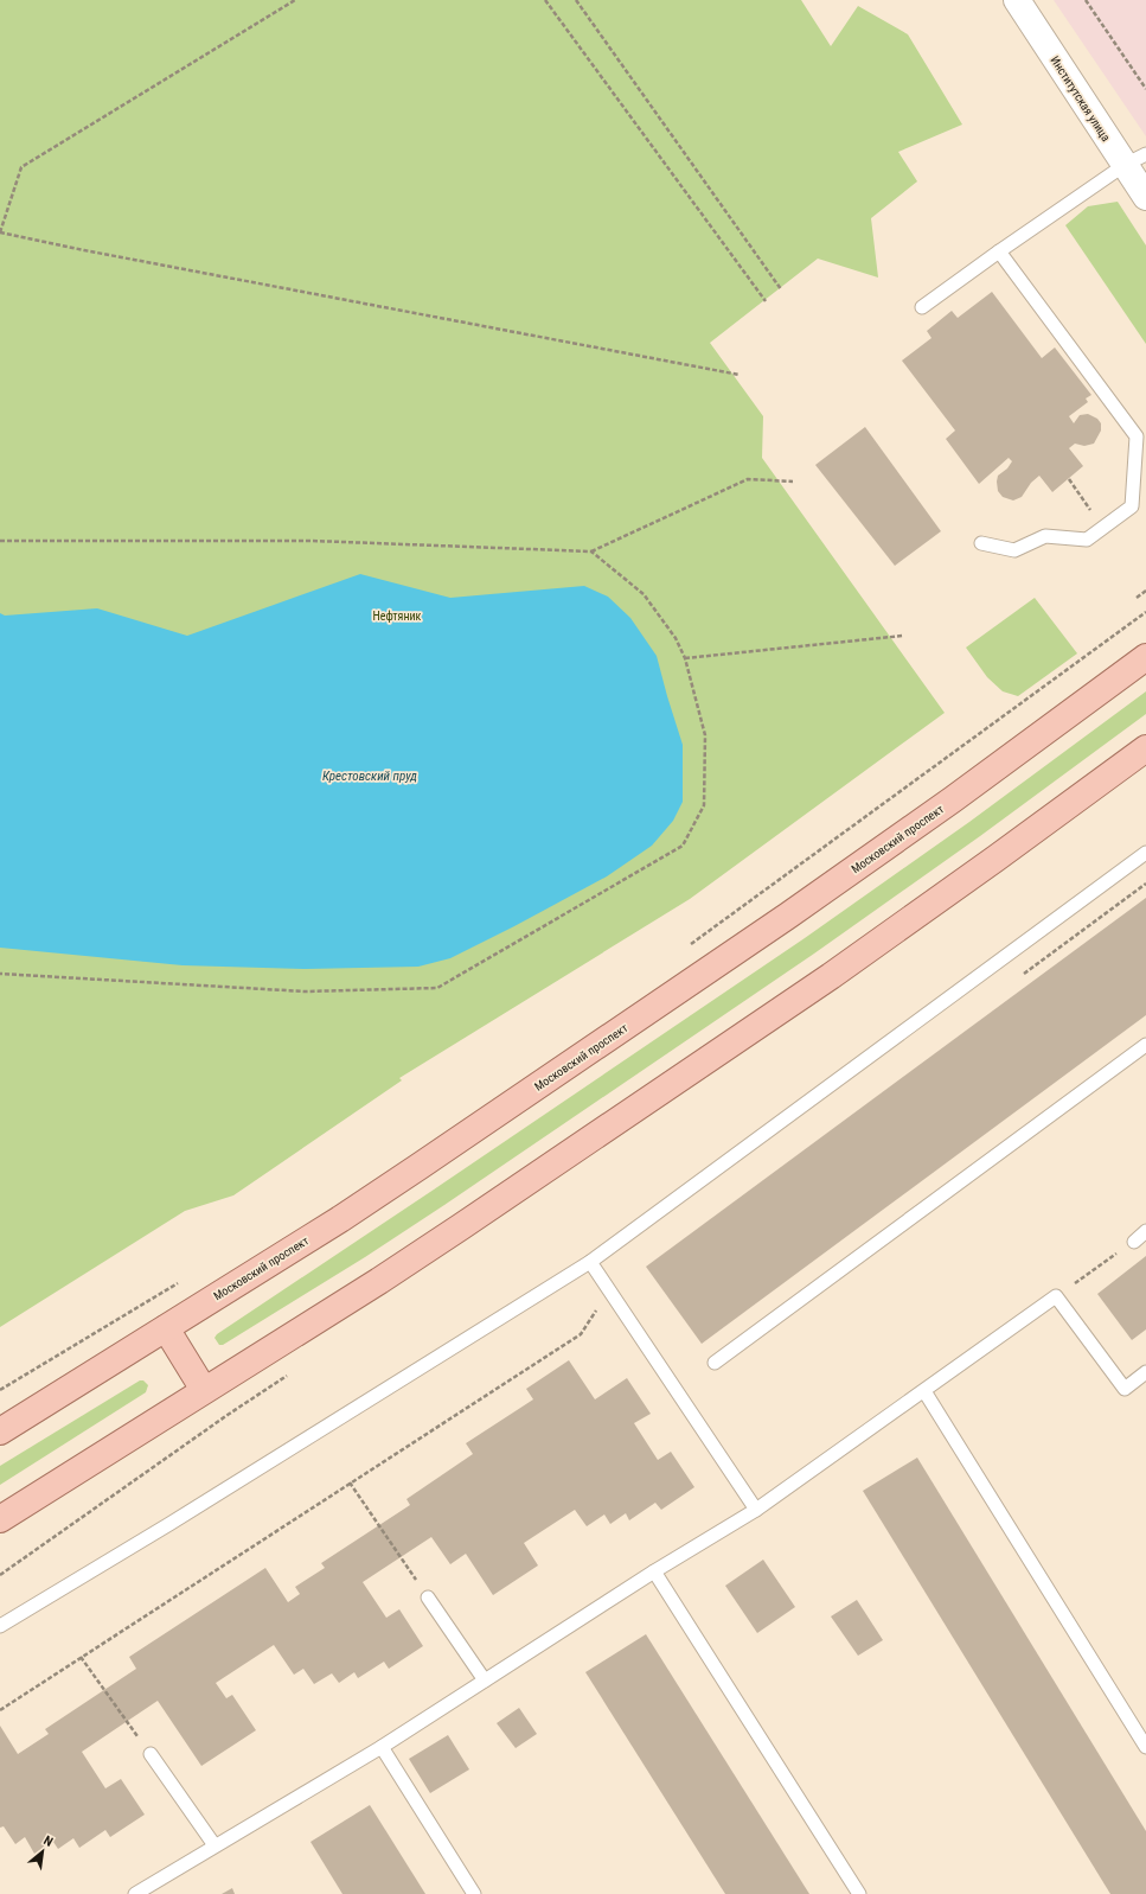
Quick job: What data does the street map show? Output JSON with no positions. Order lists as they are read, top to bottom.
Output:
{
  "streets": {
    "main road": ["Московский проспект"],
    "street": ["Институтская улица"]
  },
  "water": ["Крестовский пруд"],
  "parks": ["Нефтяник"],
  "north": "top right"
}
